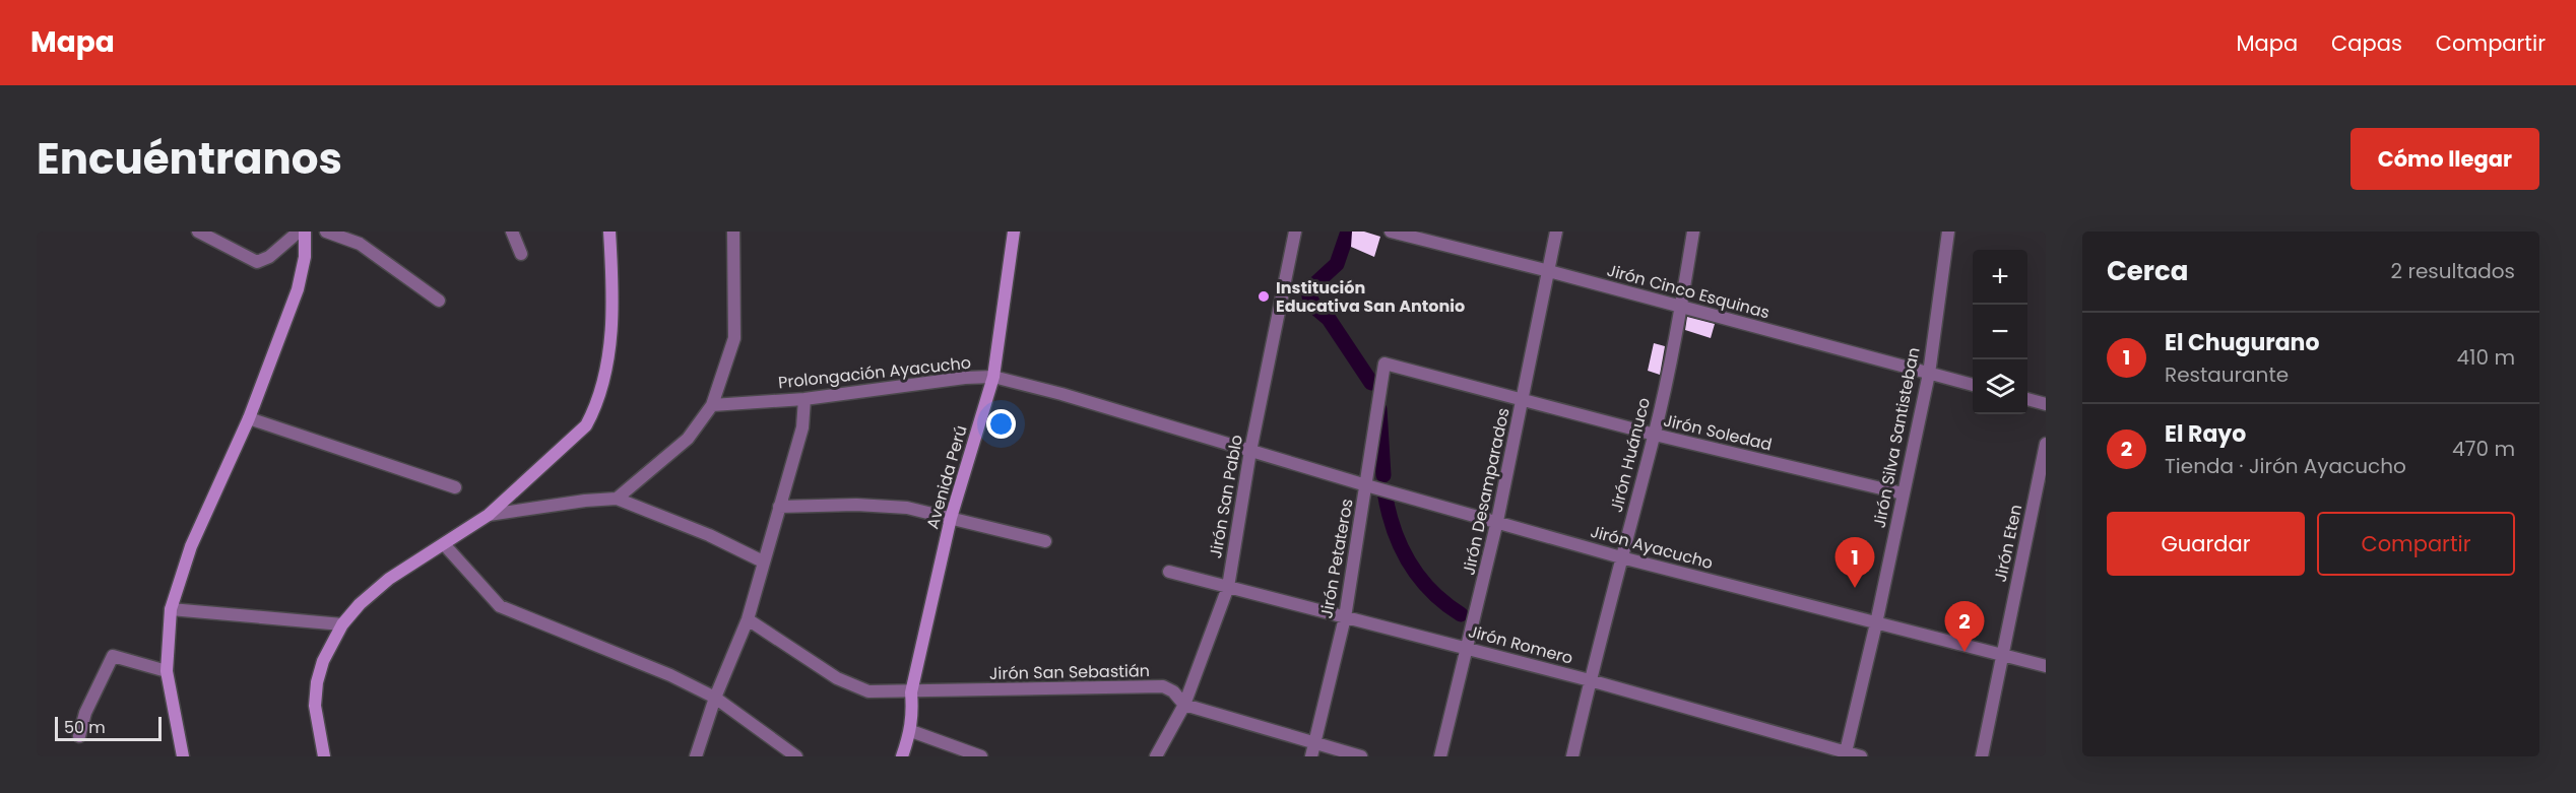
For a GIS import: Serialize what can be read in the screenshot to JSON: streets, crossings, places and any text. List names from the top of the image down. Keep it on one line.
{"streets":{"street":["Jirón Cinco Esquinas","Prolongación Ayacucho","Jirón Soledad","Jirón Silva Santisteban","Jirón Huánuco","Avenida Perú","Jirón Desamparados","Jirón San Pablo","Jirón Eten","Jirón Ayacucho","Jirón Petateros","Jirón Romero","Jirón San Sebastián"]},"crossings":[["Jirón Cinco Esquinas","Jirón Silva Santisteban"],["Jirón Cinco Esquinas","Jirón Huánuco"],["Jirón Cinco Esquinas","Jirón Desamparados"],["Prolongación Ayacucho","Avenida Perú"],["Prolongación Ayacucho","Jirón San Pablo"],["Prolongación Ayacucho","Jirón Ayacucho"],["Jirón Soledad","Jirón Silva Santisteban"],["Jirón Soledad","Jirón Huánuco"],["Jirón Soledad","Jirón Desamparados"],["Jirón Soledad","Jirón Petateros"],["Jirón Silva Santisteban","Jirón Ayacucho"],["Jirón Silva Santisteban","Jirón Romero"],["Jirón Huánuco","Jirón Ayacucho"],["Jirón Huánuco","Jirón Romero"],["Avenida Perú","Jirón San Sebastián"],["Jirón Desamparados","Jirón Ayacucho"],["Jirón Desamparados","Jirón Romero"],["Jirón San Pablo","Jirón Ayacucho"],["Jirón San Pablo","Jirón Romero"],["Jirón San Pablo","Jirón San Sebastián"],["Jirón Eten","Jirón Ayacucho"],["Jirón Ayacucho","Jirón Petateros"],["Jirón Petateros","Jirón Romero"],["Jirón Petateros","Jirón San Sebastián"]],"places":["Institución Educativa San Antonio"],"scale_bar":"50 m","page":{"header":"Mapa","nav":["Mapa","Capas","Compartir"],"title":"Encuéntranos","buttons":["Cómo llegar",["Guardar","Compartir"]],"heading":["Cerca","2 resultados"],"map_buttons":["+","−"],"list":[{"mark":"1","name":"El Chugurano","note":"Restaurante","value":"410 m"},{"mark":"2","name":"El Rayo","note":"Tienda · Jirón Ayacucho","value":"470 m"}],"pins":["1","2"],"scale":"50 m"}}
